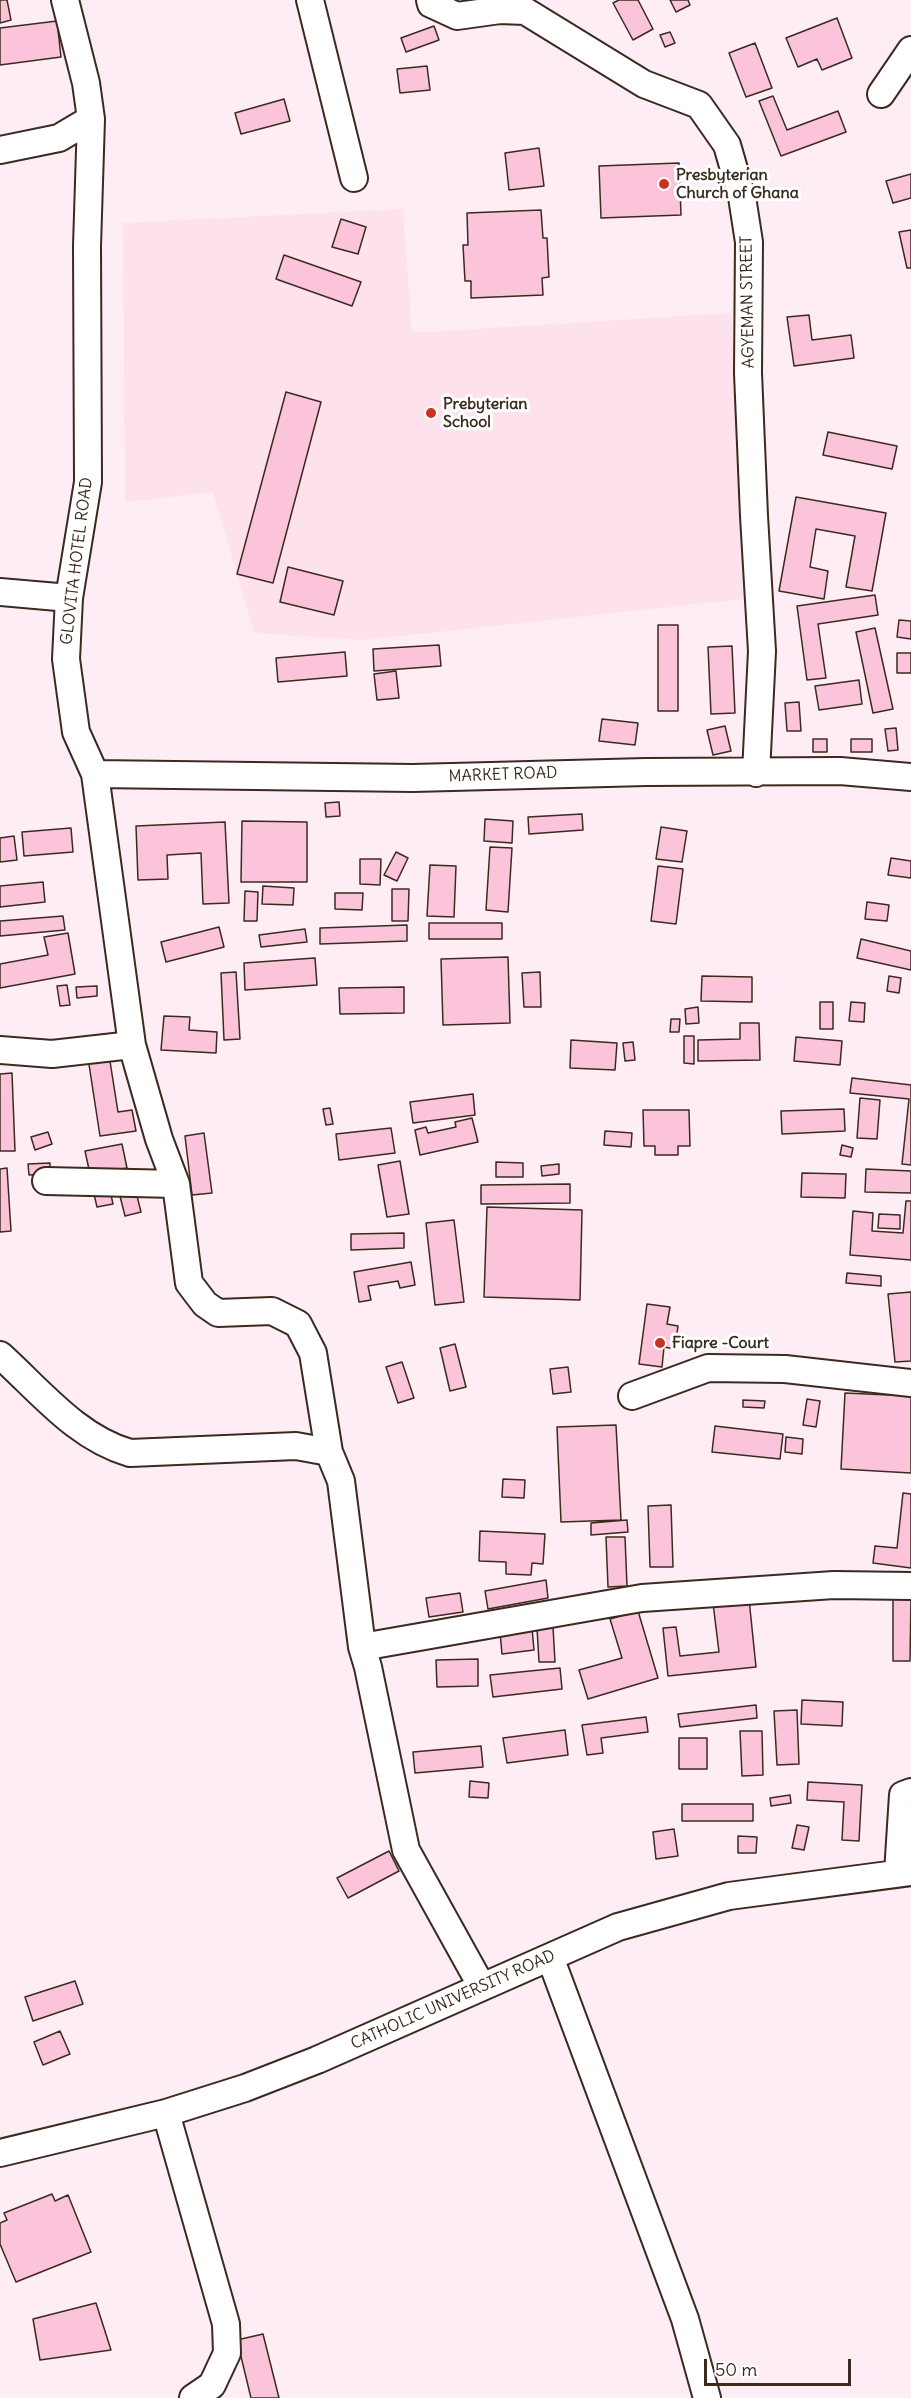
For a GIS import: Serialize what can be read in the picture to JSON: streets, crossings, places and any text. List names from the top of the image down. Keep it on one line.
{"streets":{"street":["AGYEMAN STREET","GLOVITA HOTEL ROAD","MARKET ROAD","CATHOLIC UNIVERSITY ROAD"]},"crossings":[["AGYEMAN STREET","MARKET ROAD"],["GLOVITA HOTEL ROAD","MARKET ROAD"],["GLOVITA HOTEL ROAD","CATHOLIC UNIVERSITY ROAD"]],"places":["Presbyterian Church of Ghana","Prebyterian School","Fiapre -Court"],"scale_bar":"50 m"}
